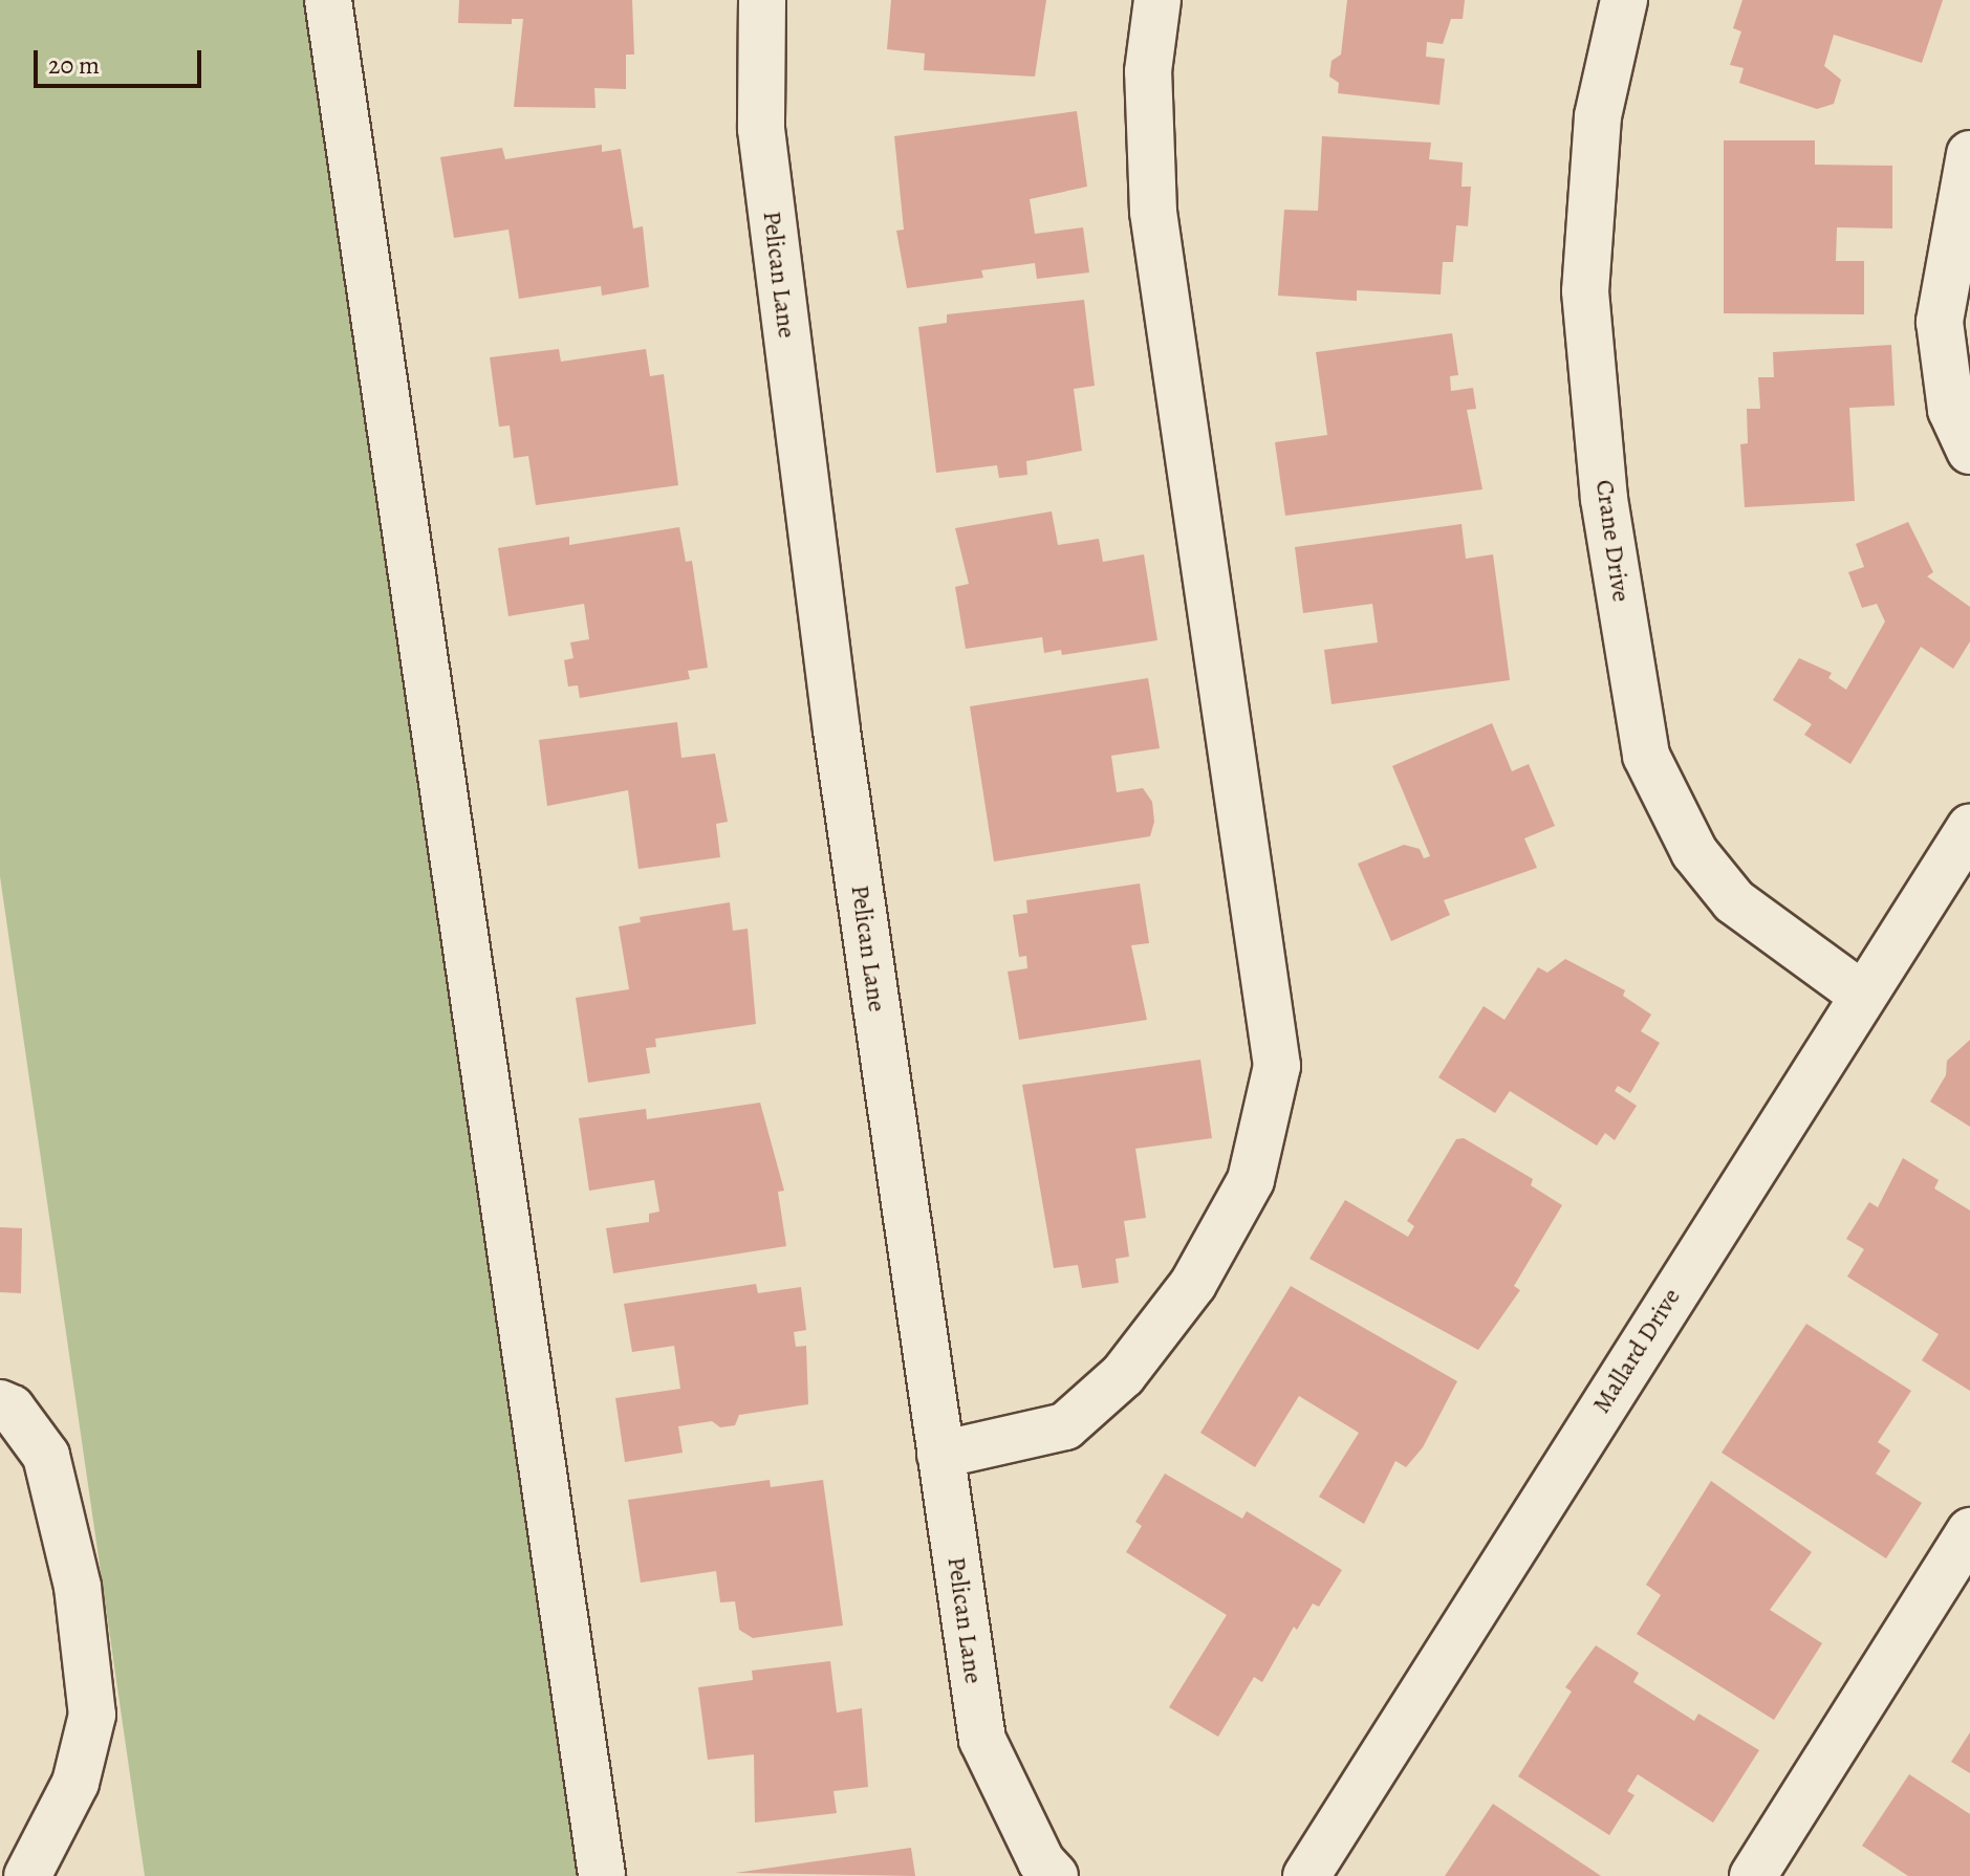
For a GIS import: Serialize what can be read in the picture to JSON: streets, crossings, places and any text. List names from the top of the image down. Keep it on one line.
{"streets":{"street":["Pelican Lane","Crane Drive","Mallard Drive"]},"crossings":[["Crane Drive","Mallard Drive"]],"scale_bar":"20 m"}
